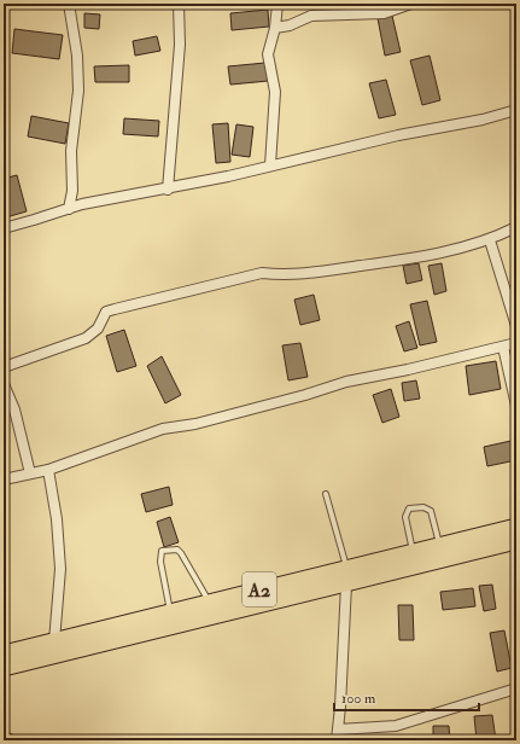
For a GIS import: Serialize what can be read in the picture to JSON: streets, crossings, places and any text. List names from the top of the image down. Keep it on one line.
{"streets":{"highway":["A2"]},"scale_bar":"100 m"}
